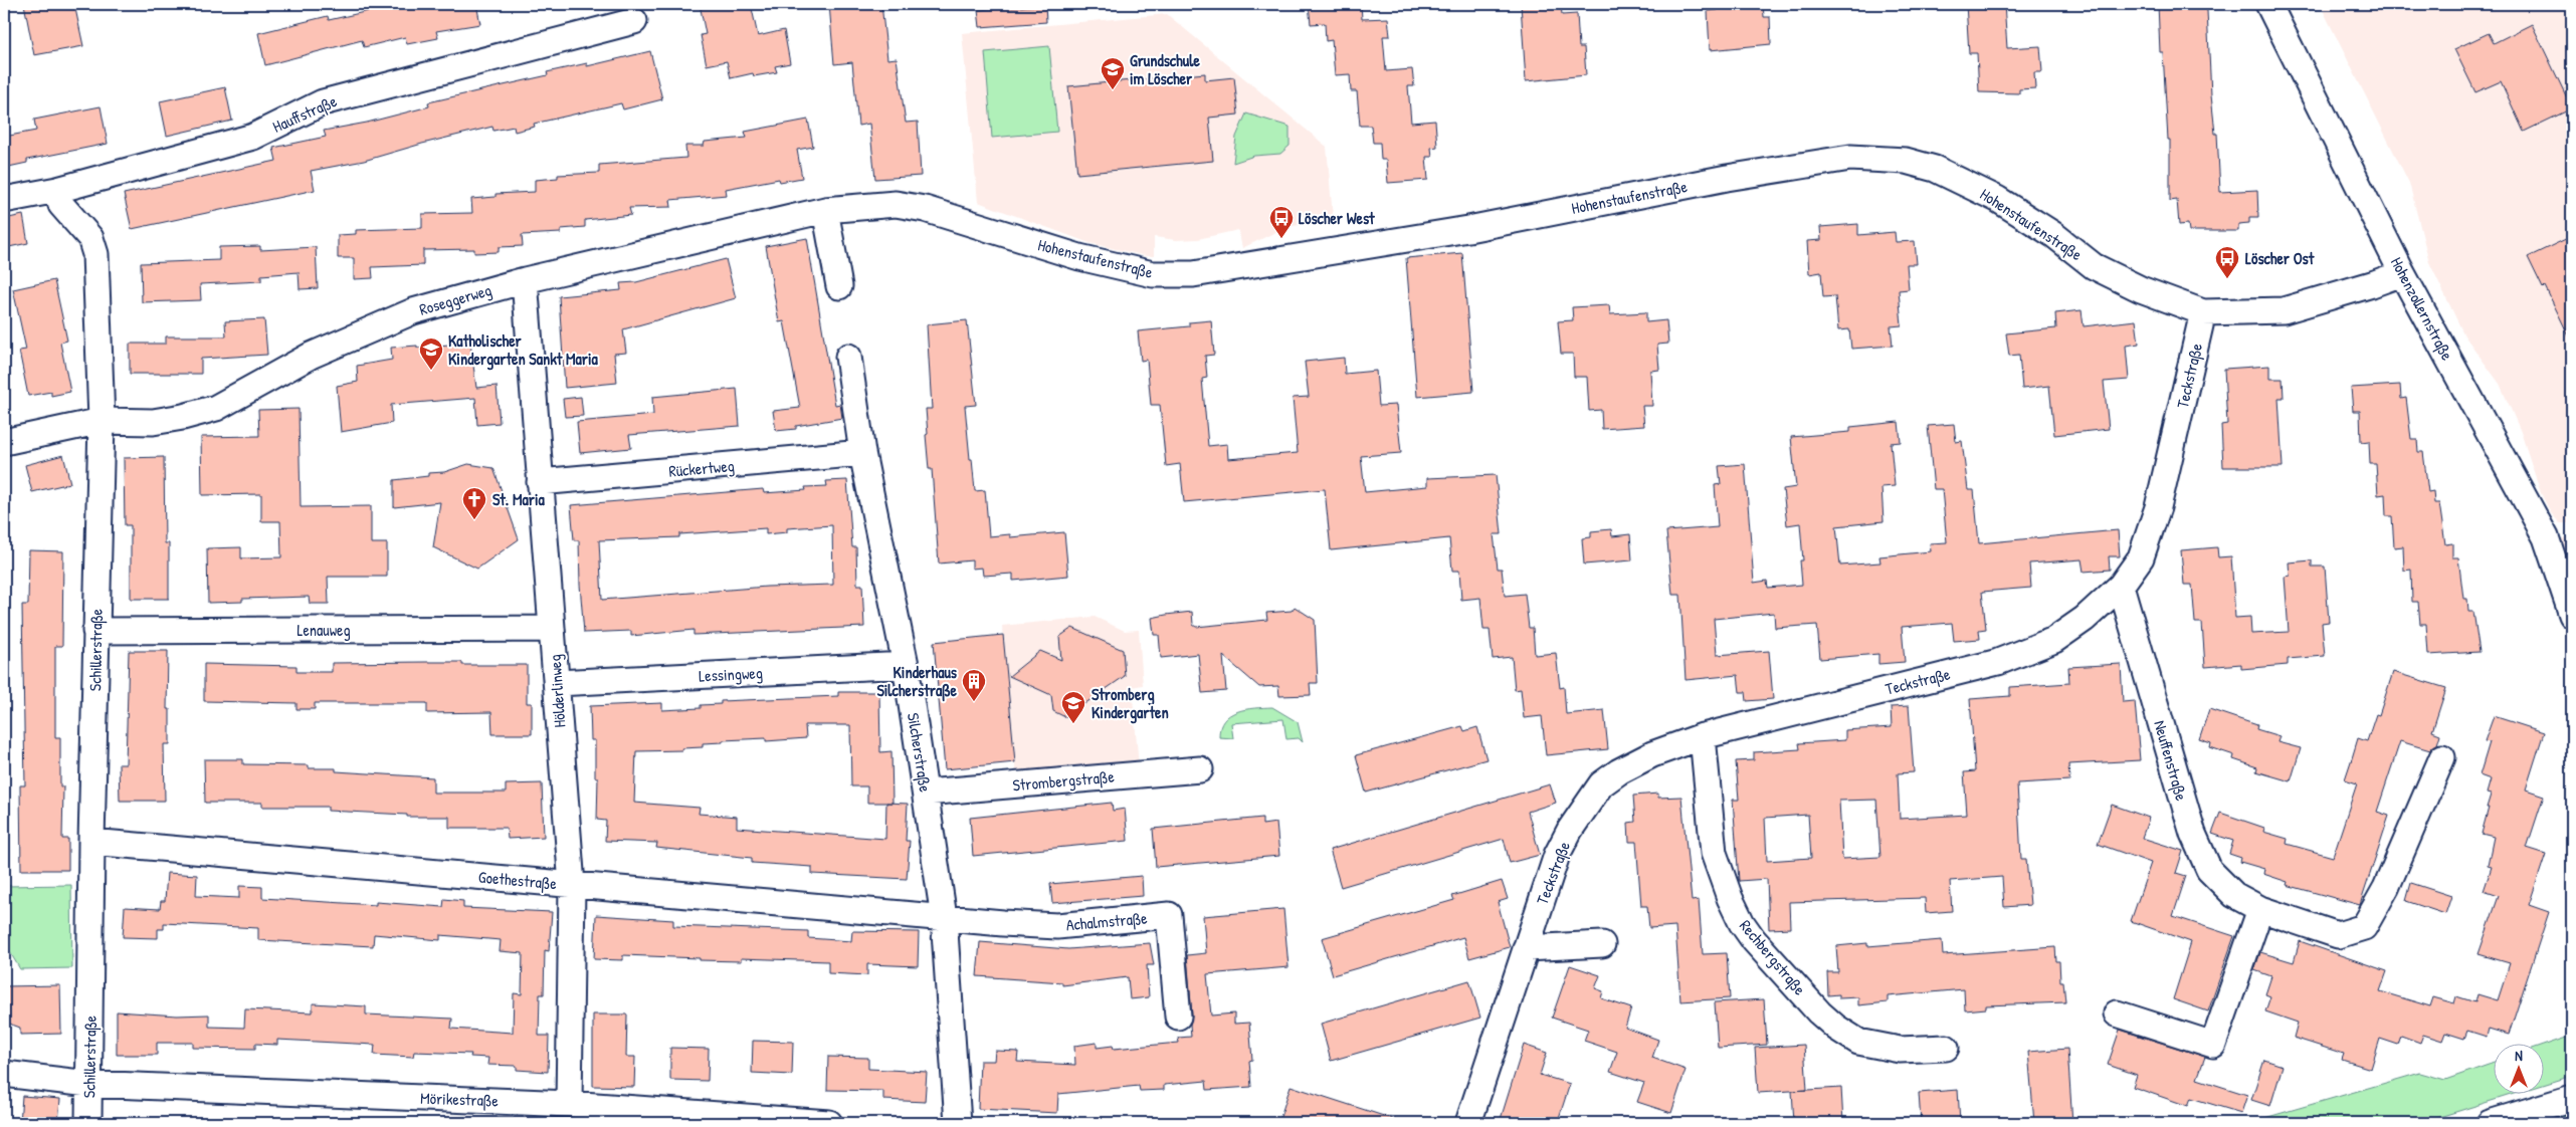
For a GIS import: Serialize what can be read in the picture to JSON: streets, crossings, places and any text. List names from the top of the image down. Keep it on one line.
{"streets":{"street":["Hauffstraße","Hohenstaufenstraße","Roseggerweg","Hohenzollernstraße","Teckstraße","Rückertweg","Lenauweg","Schillerstraße","Lessingweg","Hölderlinweg","Silcherstraße","Neuffenstraße","Strombergstraße","Goethestraße","Achalmstraße","Rechbergstraße","Mörikestraße"]},"crossings":[["Hauffstraße","Schillerstraße"],["Hohenstaufenstraße","Roseggerweg"],["Hohenstaufenstraße","Hohenzollernstraße"],["Hohenstaufenstraße","Teckstraße"],["Roseggerweg","Schillerstraße"],["Roseggerweg","Hölderlinweg"],["Teckstraße","Neuffenstraße"],["Teckstraße","Rechbergstraße"],["Rückertweg","Hölderlinweg"],["Rückertweg","Silcherstraße"],["Lenauweg","Schillerstraße"],["Lenauweg","Hölderlinweg"],["Schillerstraße","Goethestraße"],["Schillerstraße","Mörikestraße"],["Lessingweg","Hölderlinweg"],["Lessingweg","Silcherstraße"],["Hölderlinweg","Goethestraße"],["Hölderlinweg","Mörikestraße"],["Silcherstraße","Strombergstraße"],["Silcherstraße","Goethestraße"],["Silcherstraße","Achalmstraße"],["Goethestraße","Achalmstraße"]],"places":{"school or university":["Grundschule im Löscher","Katholischer Kindergarten Sankt Maria","Stromberg Kindergarten"],"bus stop":["Löscher West","Löscher Ost"],"church":["St. Maria"],"building":["Kinderhaus Silcherstraße"]},"north":"top"}
